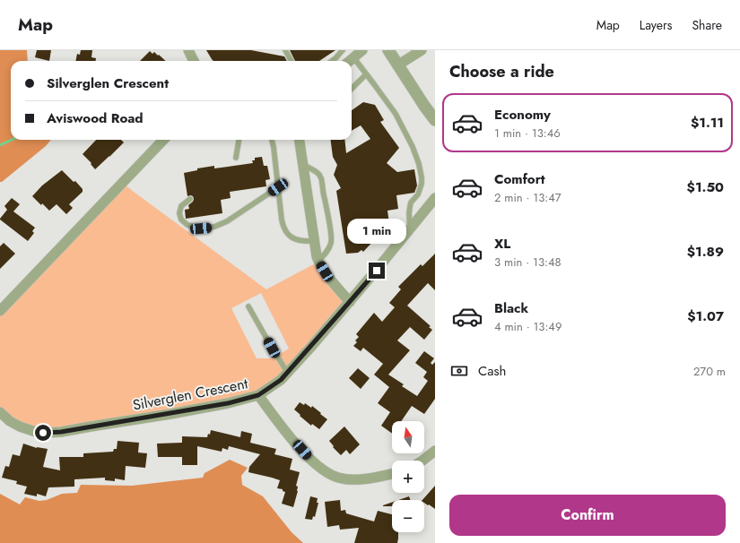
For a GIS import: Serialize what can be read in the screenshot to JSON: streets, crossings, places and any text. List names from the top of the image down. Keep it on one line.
{"streets":{"street":["Silverglen Crescent"]},"north":"top","page":{"header":"Map","nav":["Map","Layers","Share"],"heading":"Choose a ride","banner":["Silverglen Crescent","Aviswood Road"],"list":[{"name":"Economy","note":"1 min · 13:46","value":"$1.11"},{"name":"Comfort","note":"2 min · 13:47","value":"$1.50"},{"name":"XL","note":"3 min · 13:48","value":"$1.89"},{"name":"Black","note":"4 min · 13:49","value":"$1.07"}],"bubble":"1 min","pay":["Cash","270 m"],"map_buttons":["+","−"],"buttons":"Confirm"}}
